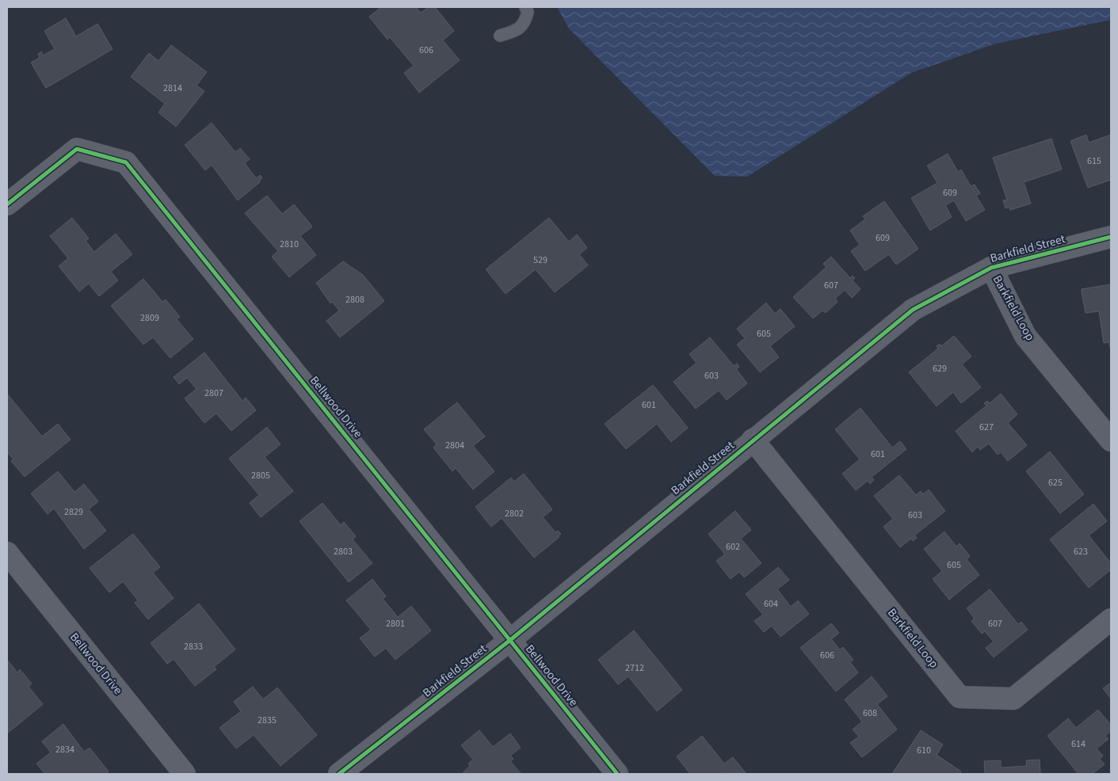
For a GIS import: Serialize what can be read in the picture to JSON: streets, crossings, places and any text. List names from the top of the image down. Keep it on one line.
{"streets":{"street":["Barkfield Street","Barkfield Loop","Bellwood Drive"]},"crossings":[["Barkfield Street","Barkfield Loop"],["Barkfield Street","Bellwood Drive"]],"house_numbers":["606","2814","615","609","609","2810","529","607","2808","2809","605","629","603","2807","601","627","2804","601","2805","625","2829","2802","603","602","2803","623","605","604","2801","607","2833","606","2712","608","2835","614","2834","610"]}
